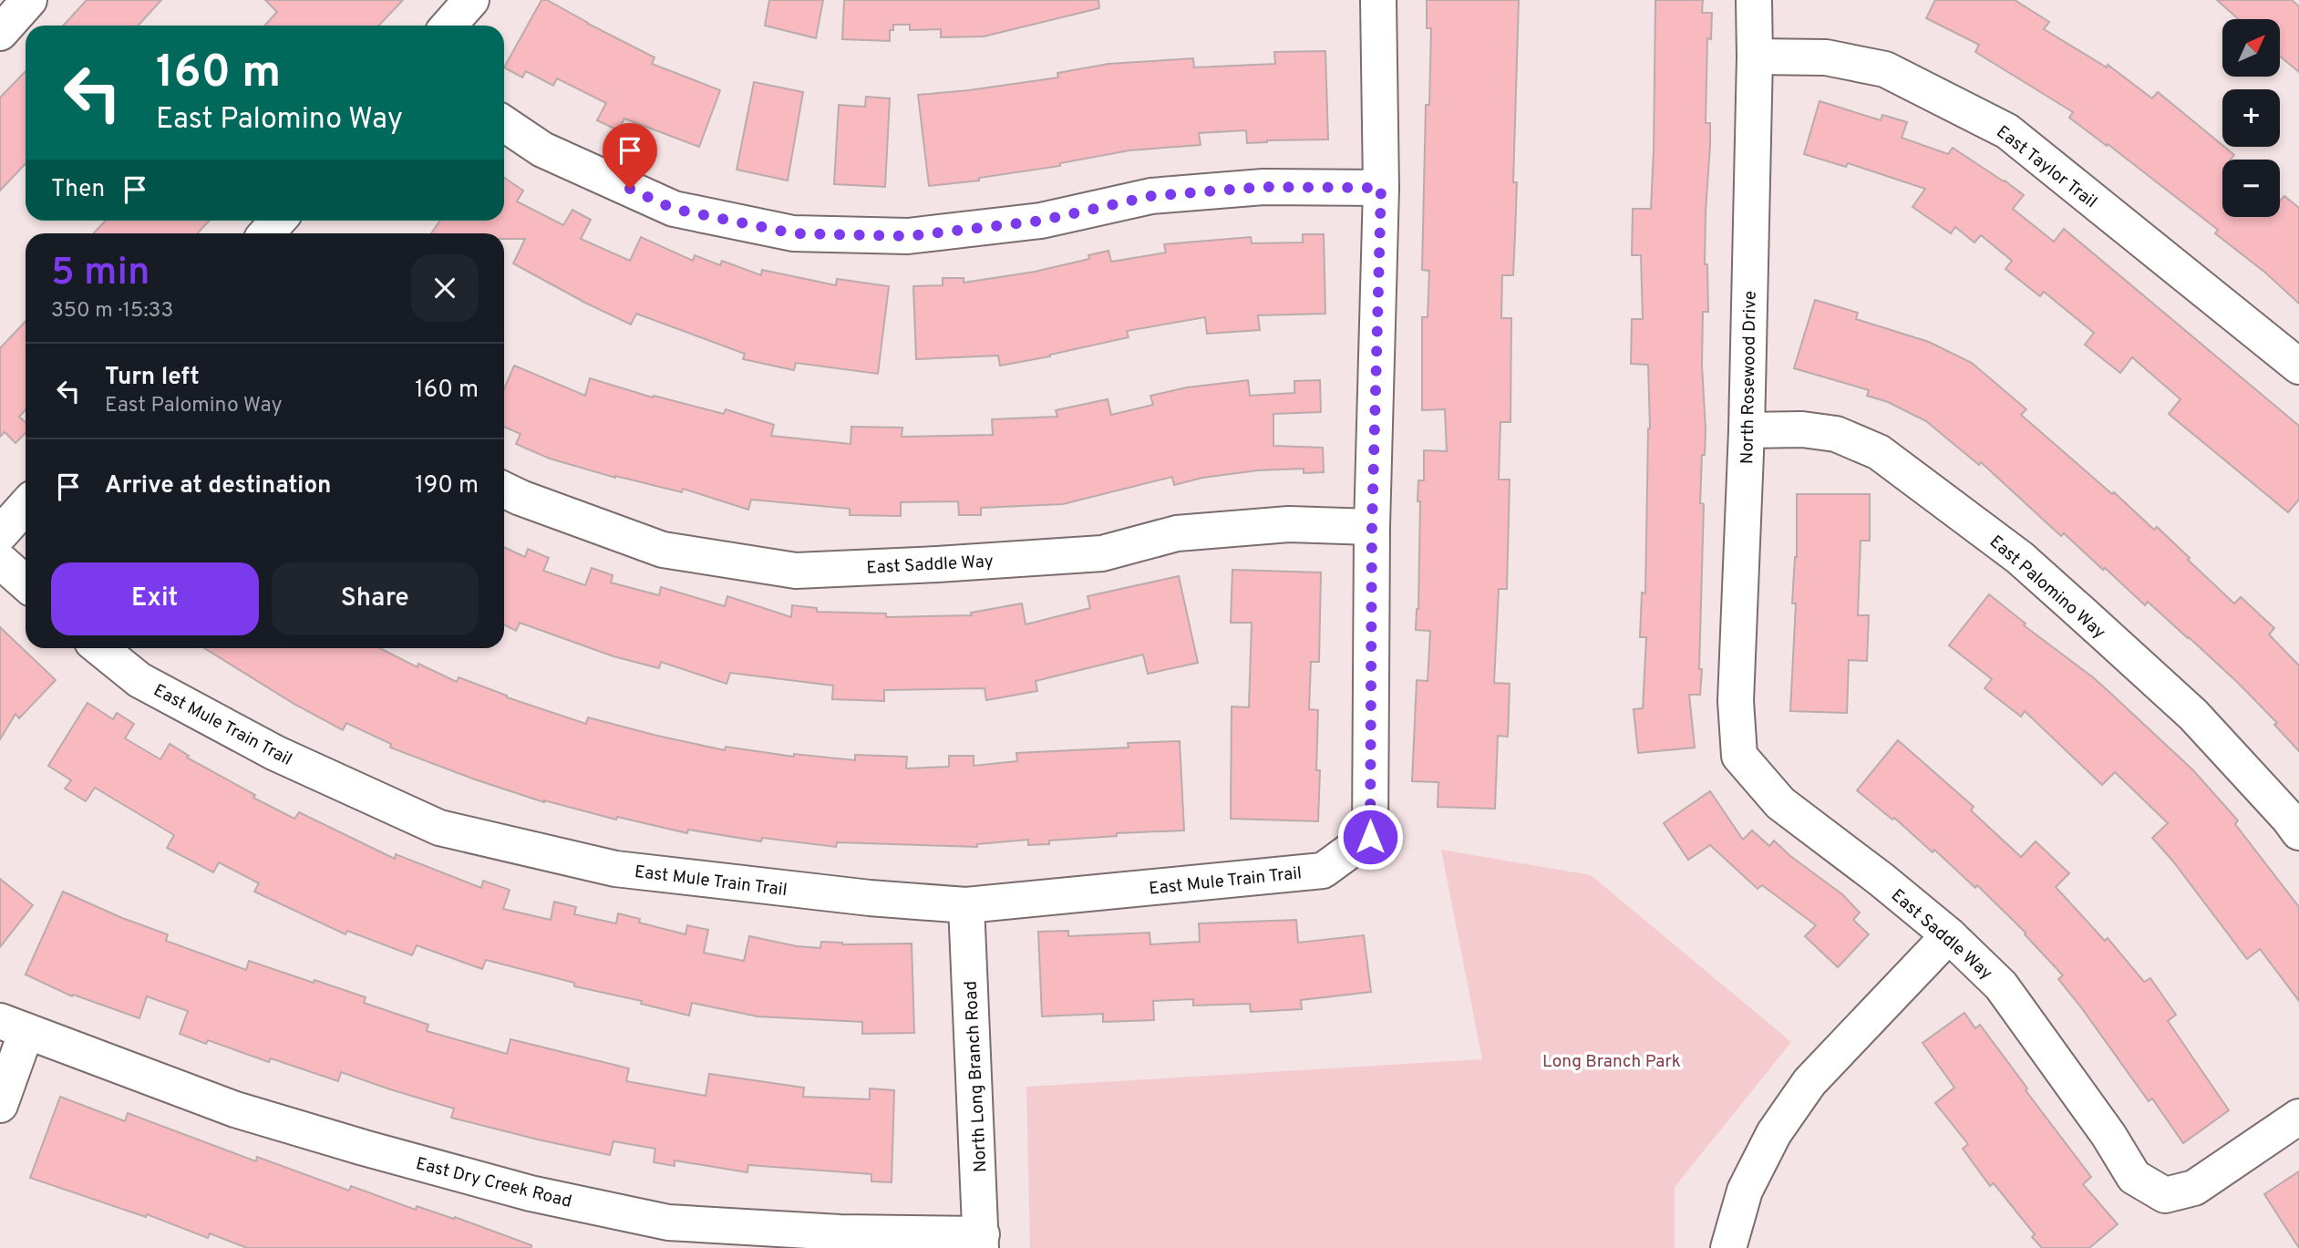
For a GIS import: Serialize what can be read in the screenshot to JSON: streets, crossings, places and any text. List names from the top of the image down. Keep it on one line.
{"streets":{"street":["East Taylor Trail","North Rosewood Drive","East Saddle Way","East Palomino Way","East Mule Train Trail","North Long Branch Road","East Dry Creek Road"]},"crossings":[["East Taylor Trail","North Rosewood Drive"],["North Rosewood Drive","East Saddle Way"],["North Rosewood Drive","East Palomino Way"],["East Saddle Way","East Mule Train Trail"],["East Mule Train Trail","North Long Branch Road"],["North Long Branch Road","East Dry Creek Road"]],"parks":["Long Branch Park"],"north":"top right","page":{"map_buttons":["+","−"],"turn":["160 m","East Palomino Way"],"then":"Then","heading":["5 min","350 m · 15:33"],"list":[{"name":"Turn left","note":"East Palomino Way","value":"160 m"},{"name":"Arrive at destination","value":"190 m"}],"buttons":["Exit","Share"]}}
